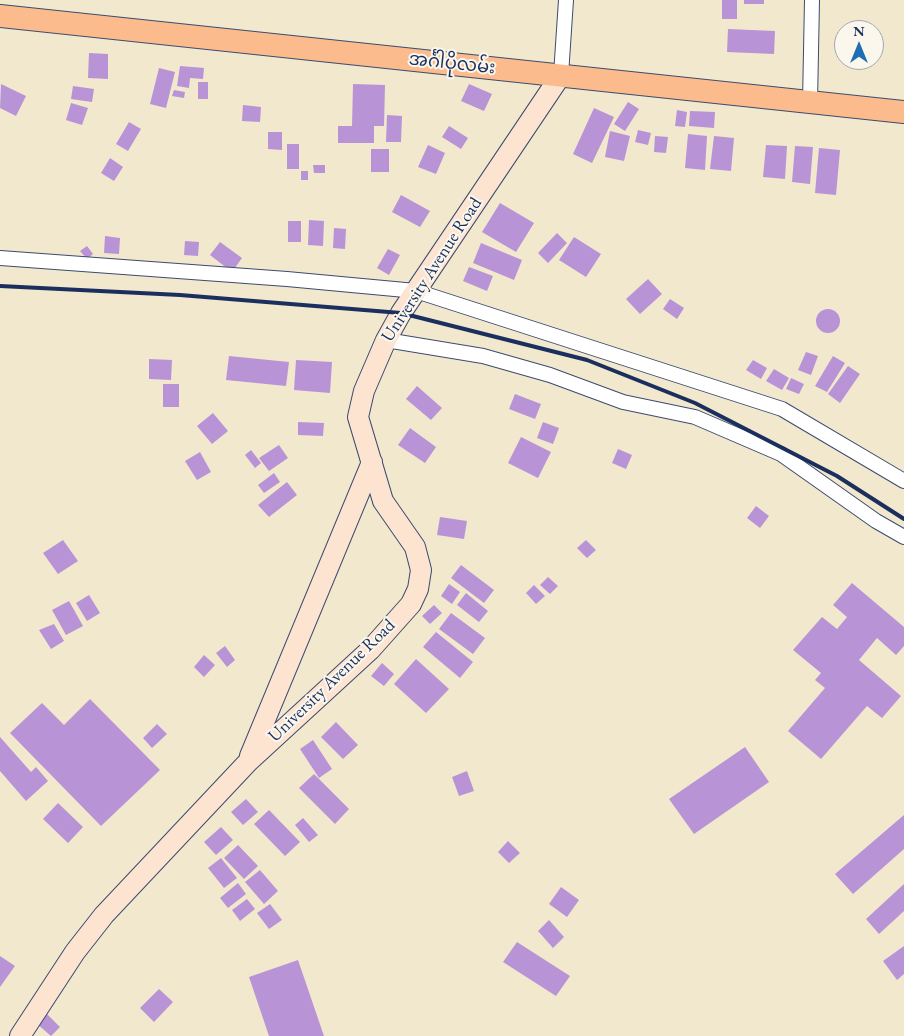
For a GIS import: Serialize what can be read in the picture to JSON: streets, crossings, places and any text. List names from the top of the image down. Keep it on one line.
{"streets":{"main road":["အင်္ဂါပိုလမ်း","University Avenue Road"]},"crossings":[["အင်္ဂါပိုလမ်း","University Avenue Road"]],"north":"top"}
